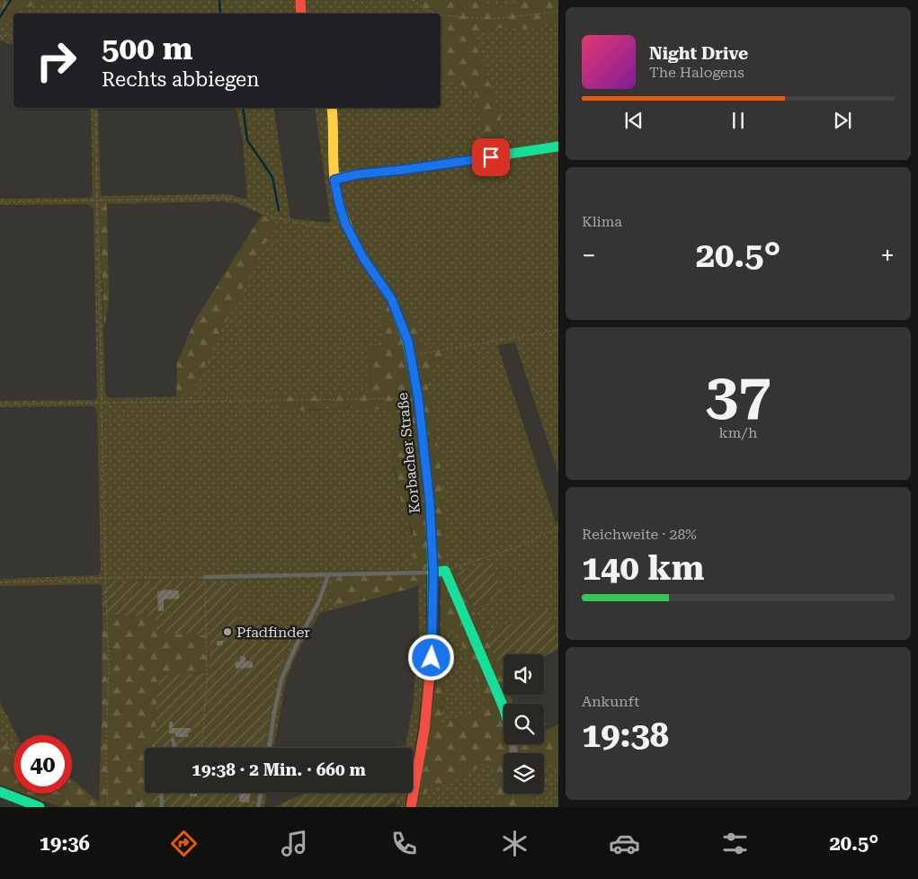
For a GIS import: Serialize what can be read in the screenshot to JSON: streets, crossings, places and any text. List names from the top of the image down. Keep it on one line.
{"streets":{"street":["Korbacher Straße"]},"places":["Pfadfinder"],"page":{"turn":["500 m","Rechts abbiegen"],"song":["Night Drive","The Halogens"],"tile":["Klima",["37","km/h"],["Reichweite · 28%","140 km"],["Ankunft","19:38"]],"heat":["−","20.5°","+"],"limit":"40","trip":"19:38 · 2 Min. · 660 m","tabs":["19:36","20.5°"]}}
